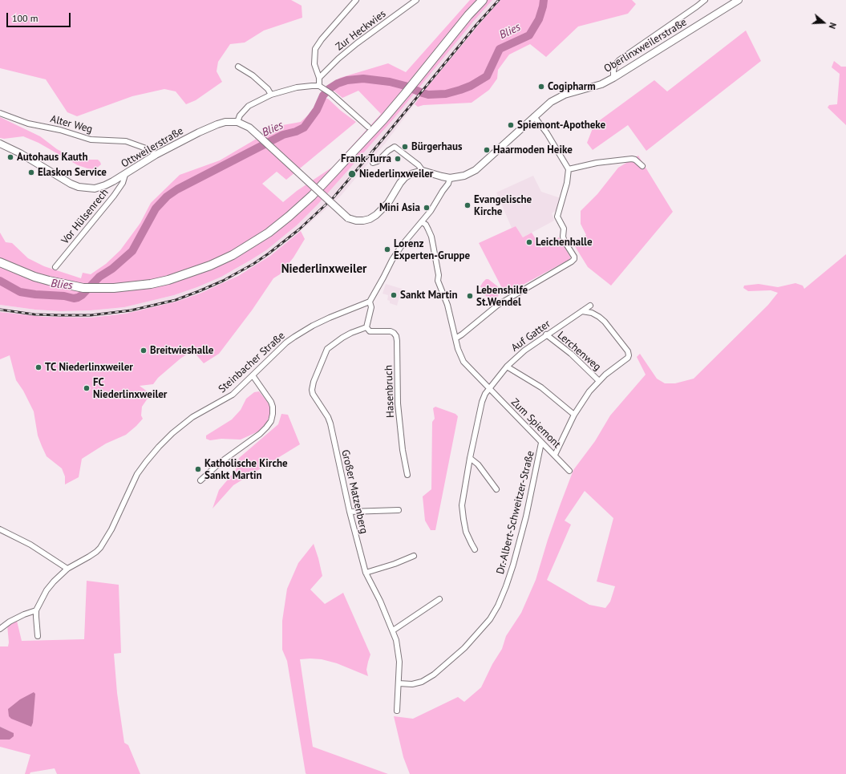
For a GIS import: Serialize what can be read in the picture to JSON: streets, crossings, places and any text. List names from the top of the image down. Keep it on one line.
{"streets":{"main road":["Oberlinxweilerstraße","Ottweilerstraße"],"street":["Zur Heckwies","Alter Weg","Vor Hülsenrech","Auf Gatter","Lerchenweg","Steinbacher Straße","Hasenbruch","Zum Spiemont","Großer Matzenberg","Dr.-Albert-Schweitzer-Straße"]},"crossings":[["Alter Weg","Ottweilerstraße"],["Ottweilerstraße","Vor Hülsenrech"],["Auf Gatter","Lerchenweg"],["Auf Gatter","Zum Spiemont"],["Hasenbruch","Großer Matzenberg"],["Zum Spiemont","Dr.-Albert-Schweitzer-Straße"],["Großer Matzenberg","Dr.-Albert-Schweitzer-Straße"]],"districts":["Niederlinxweiler"],"water":["Blies"],"places":["Cogipharm","Spiemont-Apotheke","Bürgerhaus","Haarmoden Heike","Autohaus Kauth","Frank Turra","Elaskon Service","Niederlinxweiler","Evangelische Kirche","Mini Asia","Leichenhalle","Lorenz Experten-Gruppe","Sankt Martin","Lebenshilfe St.Wendel","Breitwieshalle","TC Niederlinxweiler","FC Niederlinxweiler","Katholische Kirche Sankt Martin"],"scale_bar":"100 m","north":"right"}
